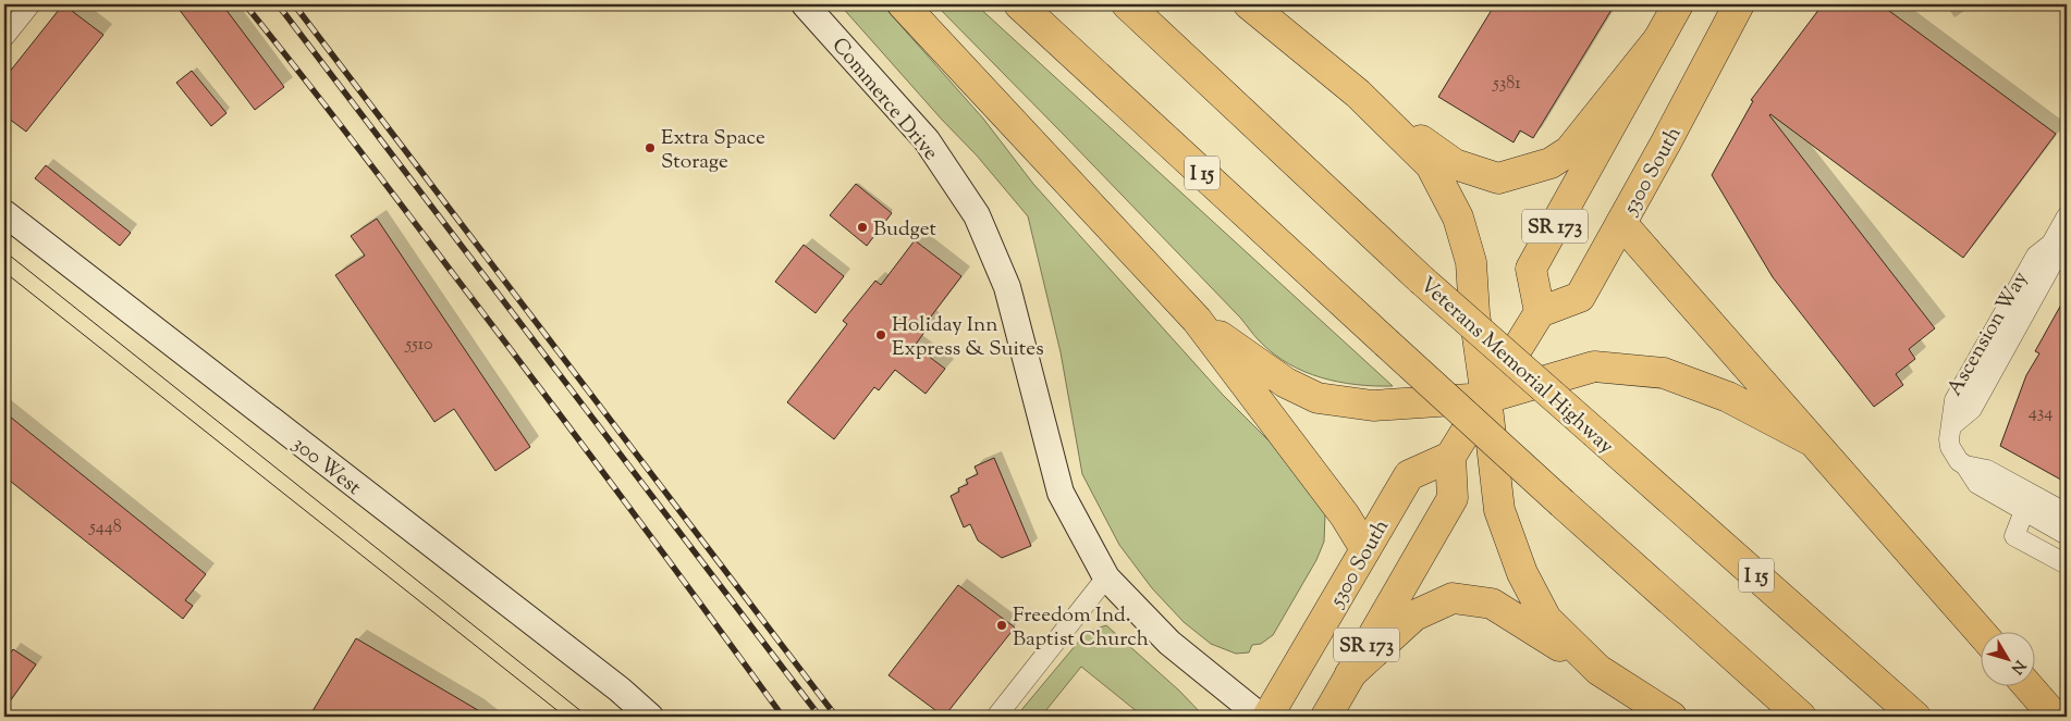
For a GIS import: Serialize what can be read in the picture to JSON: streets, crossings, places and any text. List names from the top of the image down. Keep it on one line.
{"streets":{"main road":["5300 South","I 15","SR 173","Veterans Memorial Highway"],"street":["Commerce Drive","Ascension Way","300 West"]},"crossings":[["5300 South","SR 173"]],"places":["Extra Space Storage","Budget","Holiday Inn Express & Suites","Freedom Ind. Baptist Church"],"house_numbers":["5381","5510","434","5448"],"north":"bottom right"}
